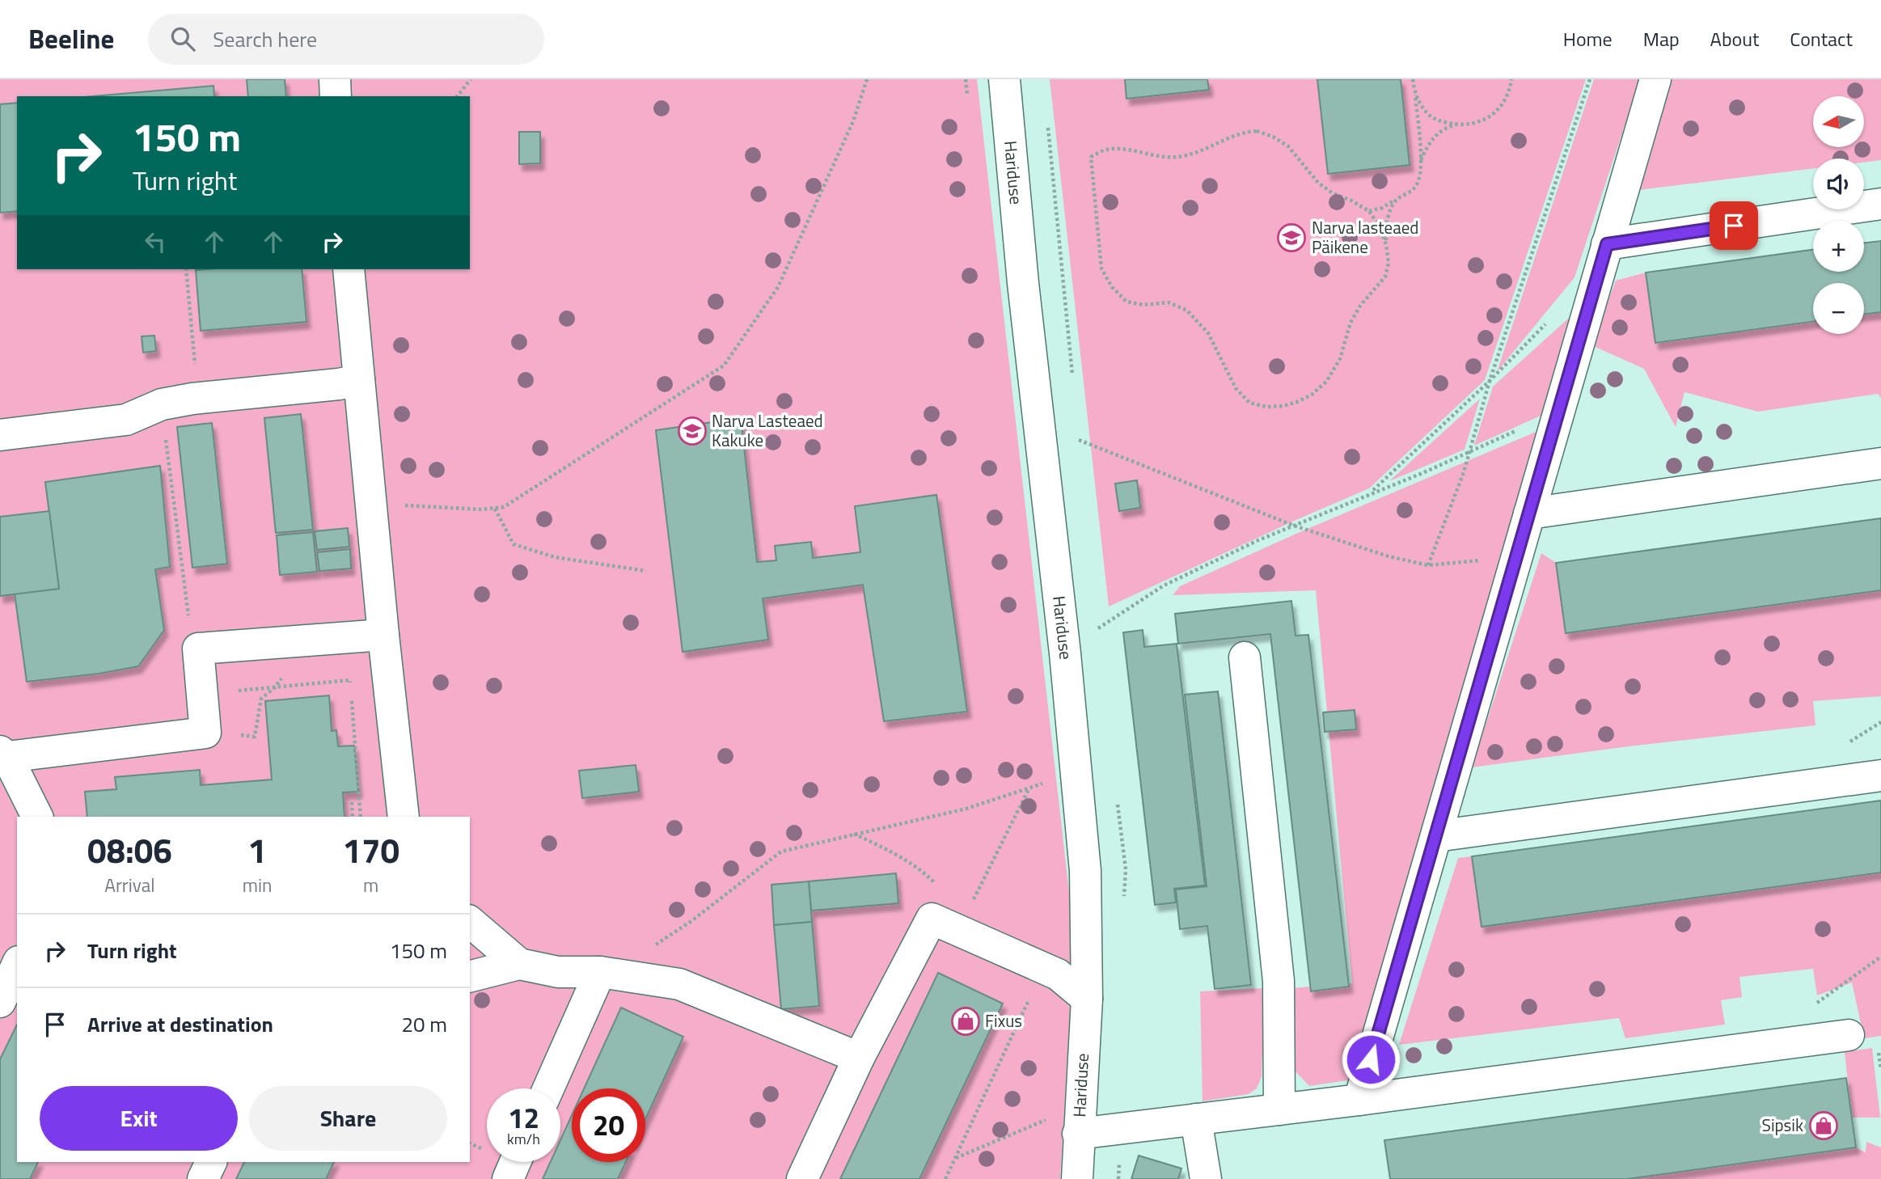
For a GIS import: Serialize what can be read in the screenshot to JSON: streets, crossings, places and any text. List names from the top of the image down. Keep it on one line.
{"streets":{"street":["Hariduse"]},"places":{"school or university":["Narva lasteaed Päikene","Narva Lasteaed Kakuke"],"shop":["Fixus","Sipsik"]},"north":"left","page":{"header":"Beeline","search":"Search here","nav":["Home","Map","About","Contact"],"map_buttons":["+","−"],"turn":["150 m","Turn right"],"eta":["08:06","Arrival","1","min","170","m"],"list":[{"name":"Turn right","value":"150 m"},{"name":"Arrive at destination","value":"20 m"}],"buttons":["Exit","Share"],"speed":"12 km/h","limit":"20"}}
